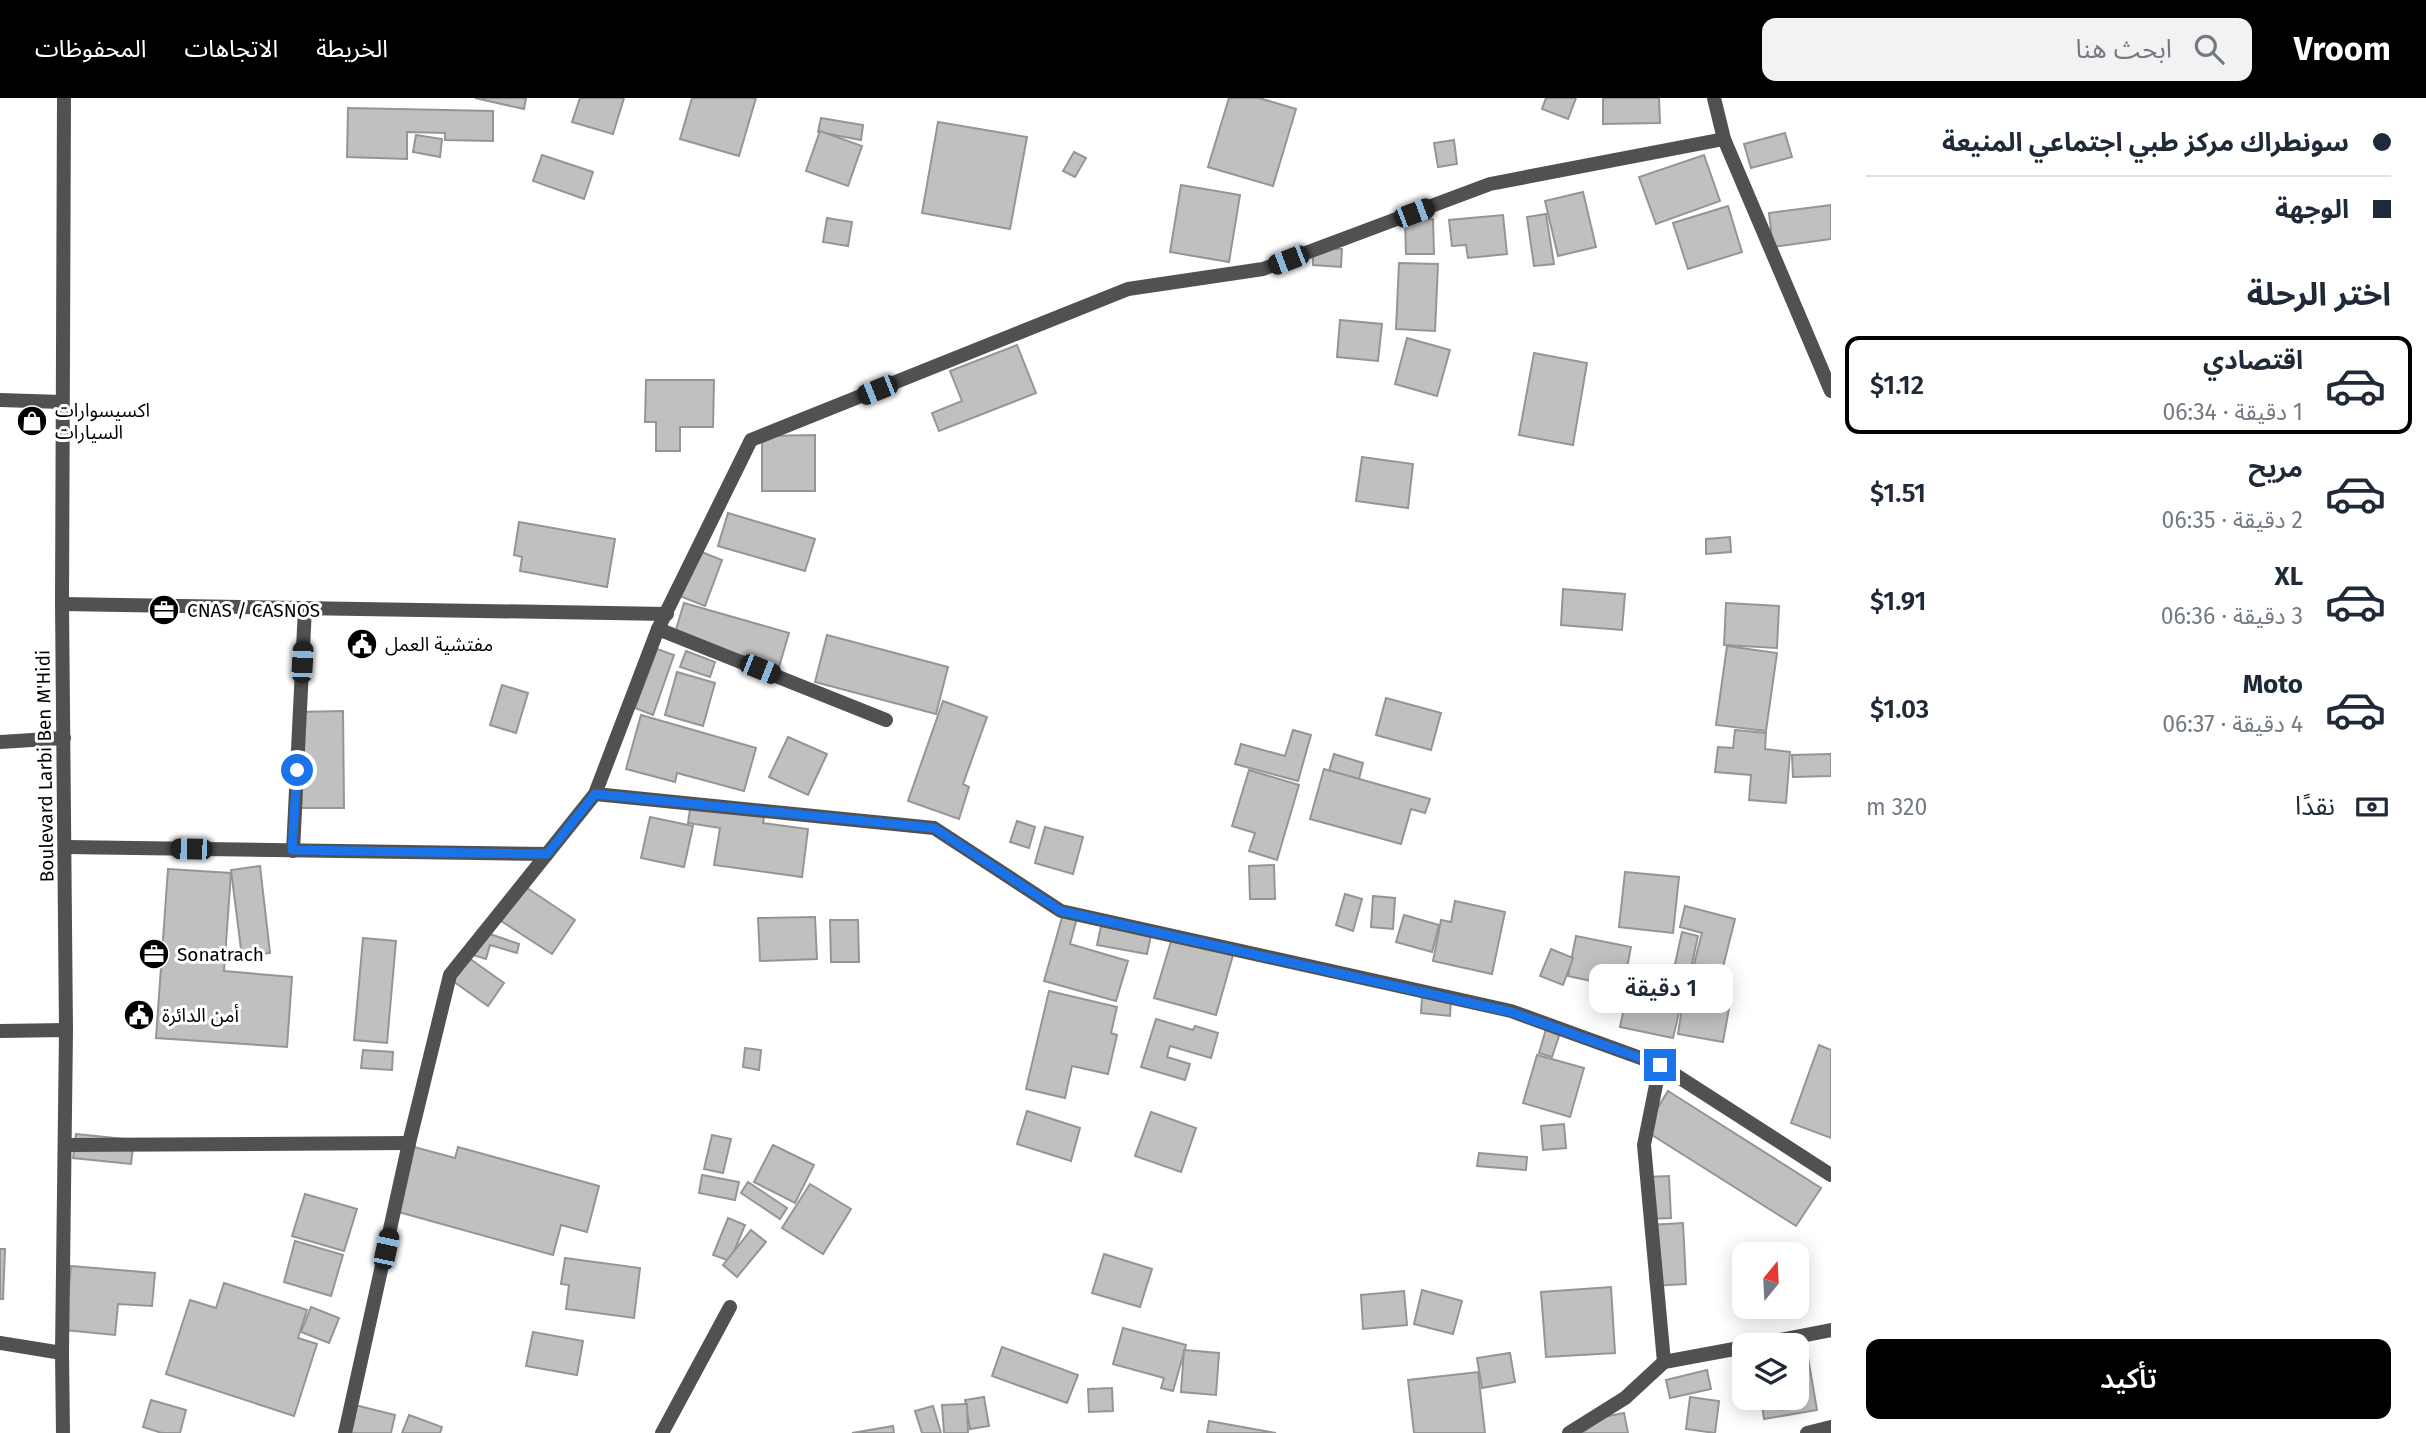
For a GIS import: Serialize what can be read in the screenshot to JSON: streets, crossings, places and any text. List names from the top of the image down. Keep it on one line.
{"streets":{"street":["Boulevard Larbi Ben M'Hidi"]},"places":{"shop":["اكسيسوارات السيارات"],"office":["CNAS / CASNOS","Sonatrach"],"public building":["مفتشية العمل","أمن الدائرة"]},"north":"top","page":{"header":"Vroom","search":"ابحث هنا","nav":["الخريطة","الاتجاهات","المحفوظات"],"banner":["سونطراك مركز طبي اجتماعي المنيعة","الوجهة"],"heading":"اختر الرحلة","list":[{"name":"اقتصادي","note":"1 دقيقة · 06:34","value":"$1.12"},{"name":"مريح","note":"2 دقيقة · 06:35","value":"$1.51"},{"name":"XL","note":"3 دقيقة · 06:36","value":"$1.91"},{"name":"Moto","note":"4 دقيقة · 06:37","value":"$1.03"}],"pay":["نقدًا","320 m"],"bubble":"1 دقيقة","buttons":"تأكيد"}}
